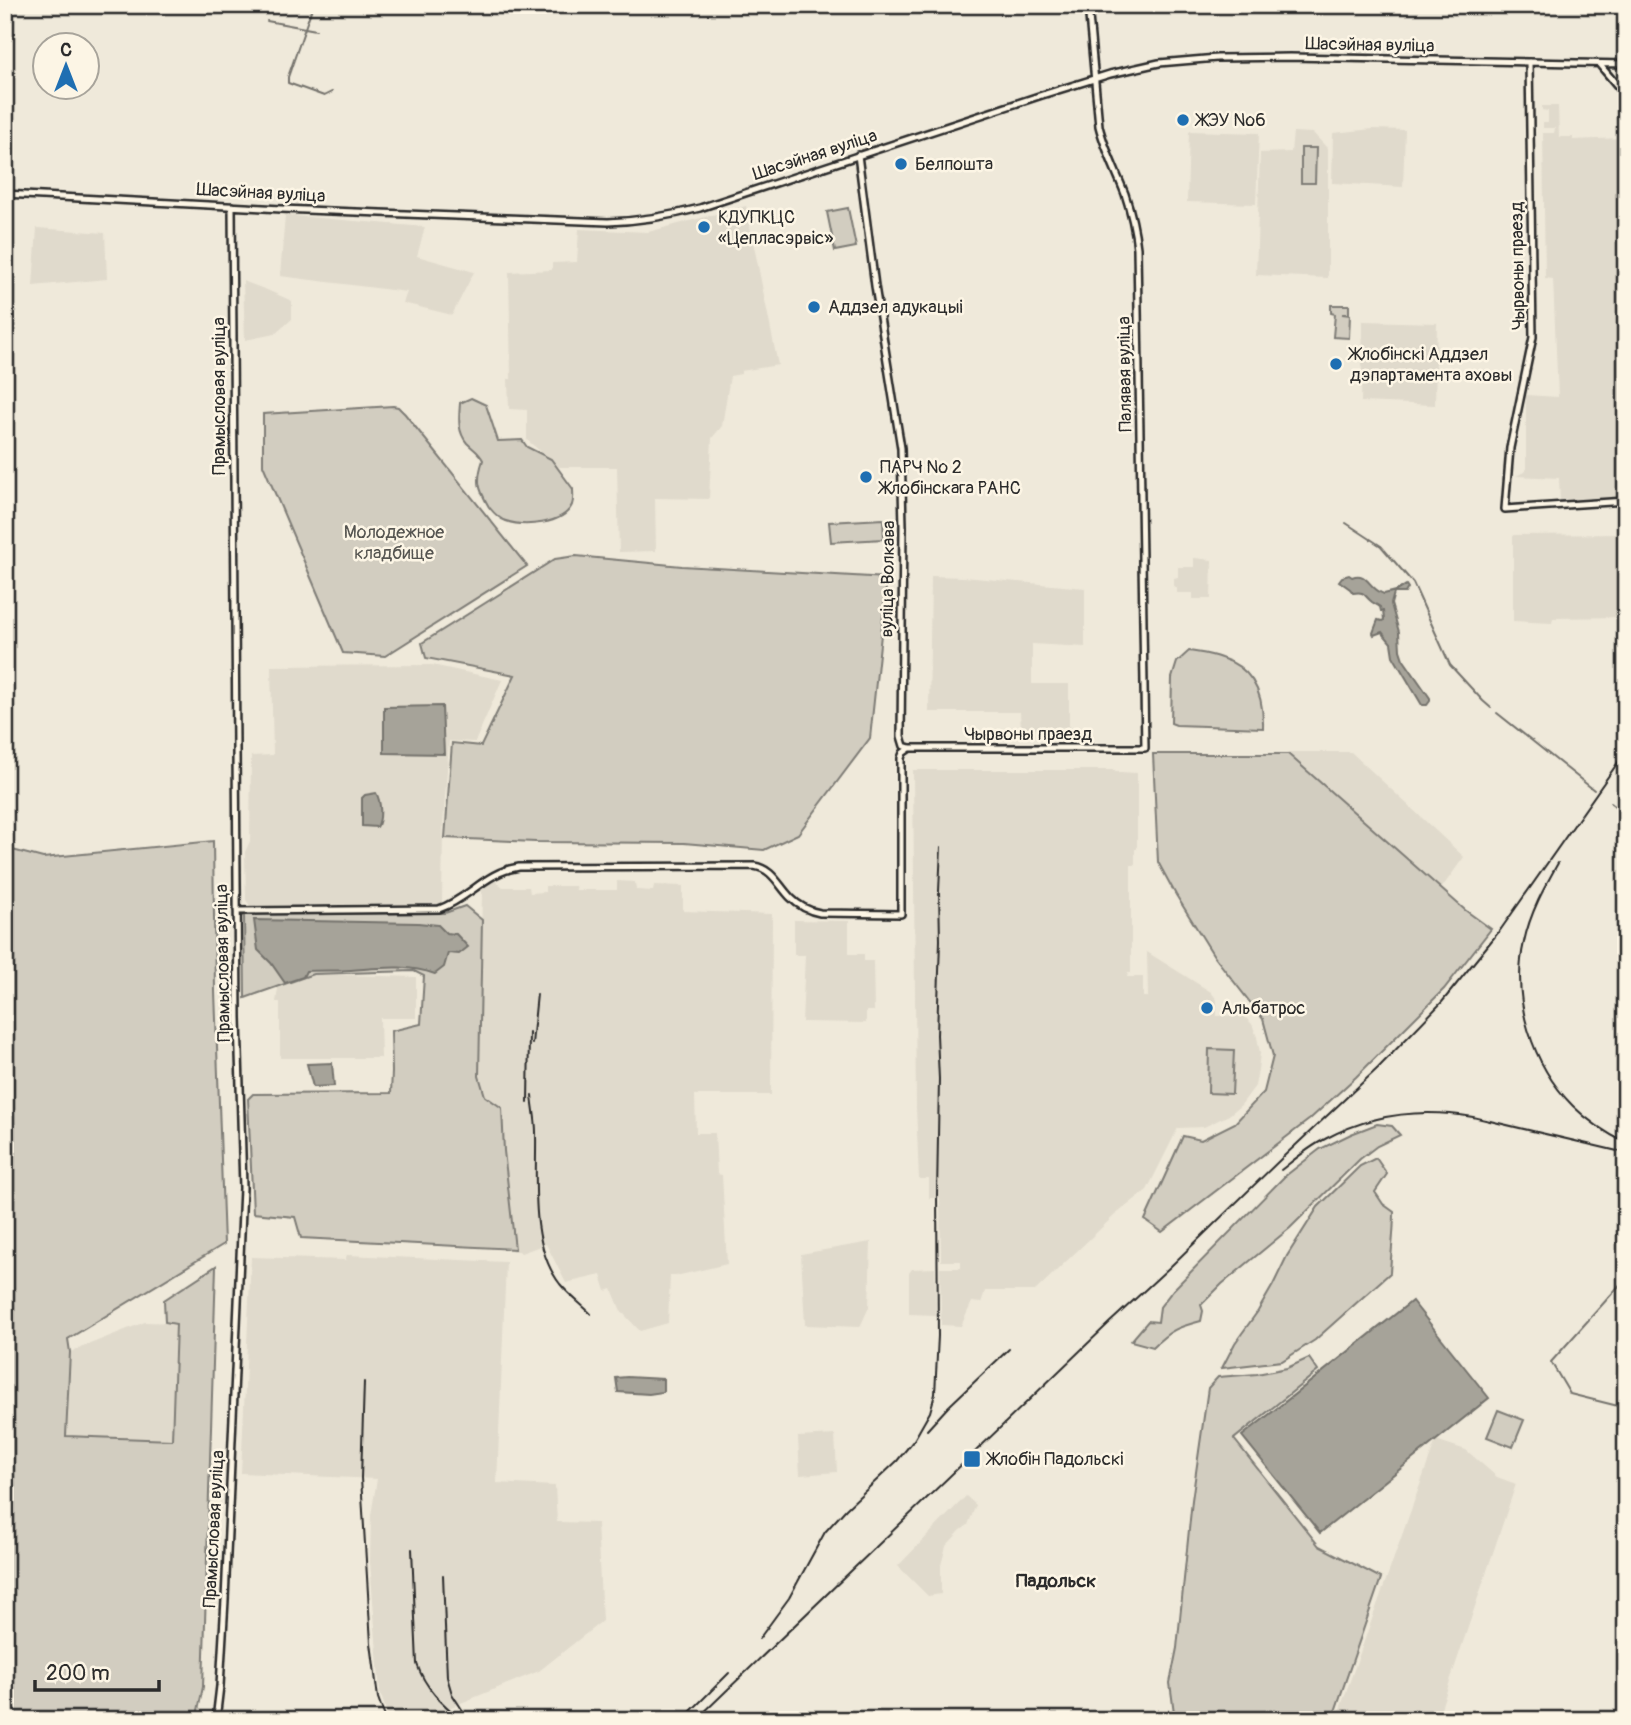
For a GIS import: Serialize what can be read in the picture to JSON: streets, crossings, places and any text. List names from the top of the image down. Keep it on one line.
{"streets":{"street":["Шасэйная вуліца","Чырвоны праезд","Палявая вуліца","Прамысловая вуліца","вуліца Волкава"]},"crossings":[["Шасэйная вуліца","Чырвоны праезд"],["Шасэйная вуліца","Палявая вуліца"],["Шасэйная вуліца","Прамысловая вуліца"],["Шасэйная вуліца","вуліца Волкава"],["Чырвоны праезд","Палявая вуліца"],["Чырвоны праезд","вуліца Волкава"]],"districts":["Падольск"],"parks":["Молодежное кладбище"],"places":{"other":["ЖЭУ №6","Белпошта","КДУПКЦС «Цепласэрвіс»","Аддзел адукацыі","Жлобінскі Аддзел дэпартамента аховы","ПАРЧ № 2 Жлобінскага РАНС","Альбатрос"],"transit":["Жлобін Падольскі"]},"scale_bar":"200 m","north":"top"}
